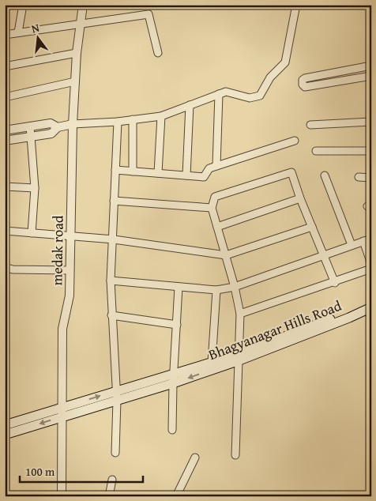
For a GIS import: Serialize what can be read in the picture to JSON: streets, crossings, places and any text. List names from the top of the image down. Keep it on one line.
{"streets":{"main road":["Bhagyanagar Hills Road"],"street":["medak road"]},"crossings":[["medak road","Bhagyanagar Hills Road"]],"scale_bar":"100 m","north":"top"}
